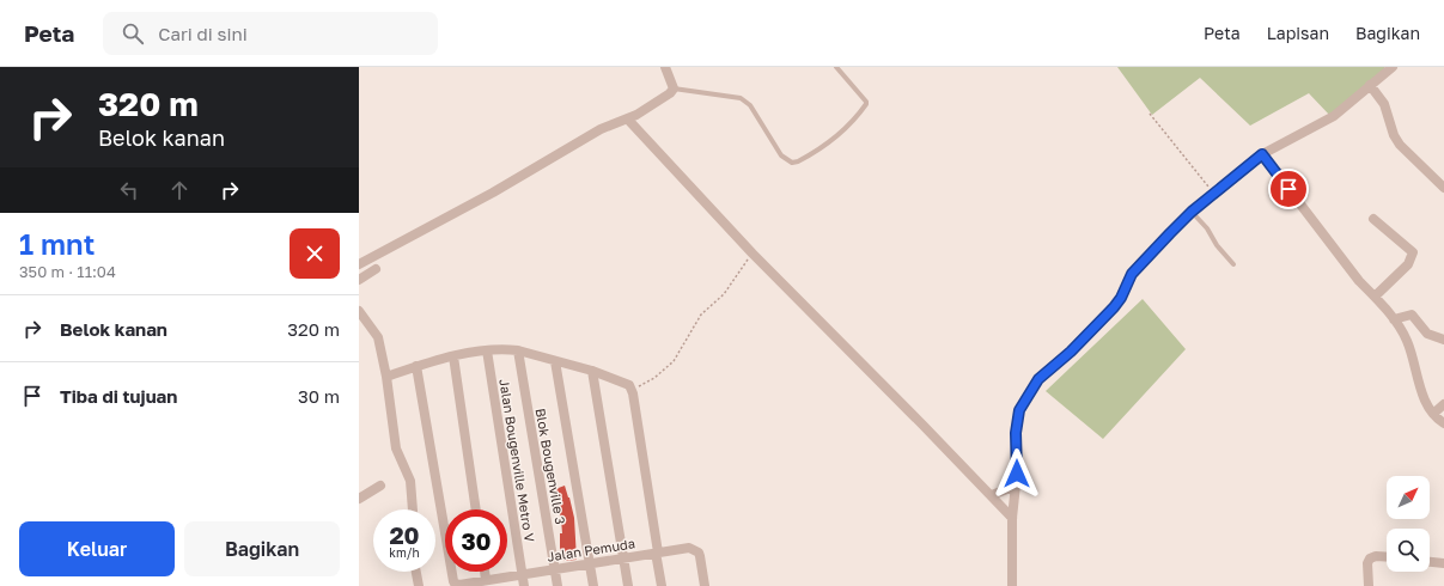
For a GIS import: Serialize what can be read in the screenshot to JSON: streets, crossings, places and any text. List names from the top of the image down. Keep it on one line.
{"streets":{"street":["Jalan Bougenville Metro V","Blok Bougenville 3","Jalan Pemuda"]},"crossings":[["Jalan Bougenville Metro V","Jalan Pemuda"],["Blok Bougenville 3","Jalan Pemuda"]],"north":"top right","page":{"header":"Peta","search":"Cari di sini","nav":["Peta","Lapisan","Bagikan"],"turn":["320 m","Belok kanan"],"heading":["1 mnt","350 m · 11:04"],"list":[{"name":"Belok kanan","value":"320 m"},{"name":"Tiba di tujuan","value":"30 m"}],"speed":"20 km/h","limit":"30","buttons":["Keluar","Bagikan"]}}
